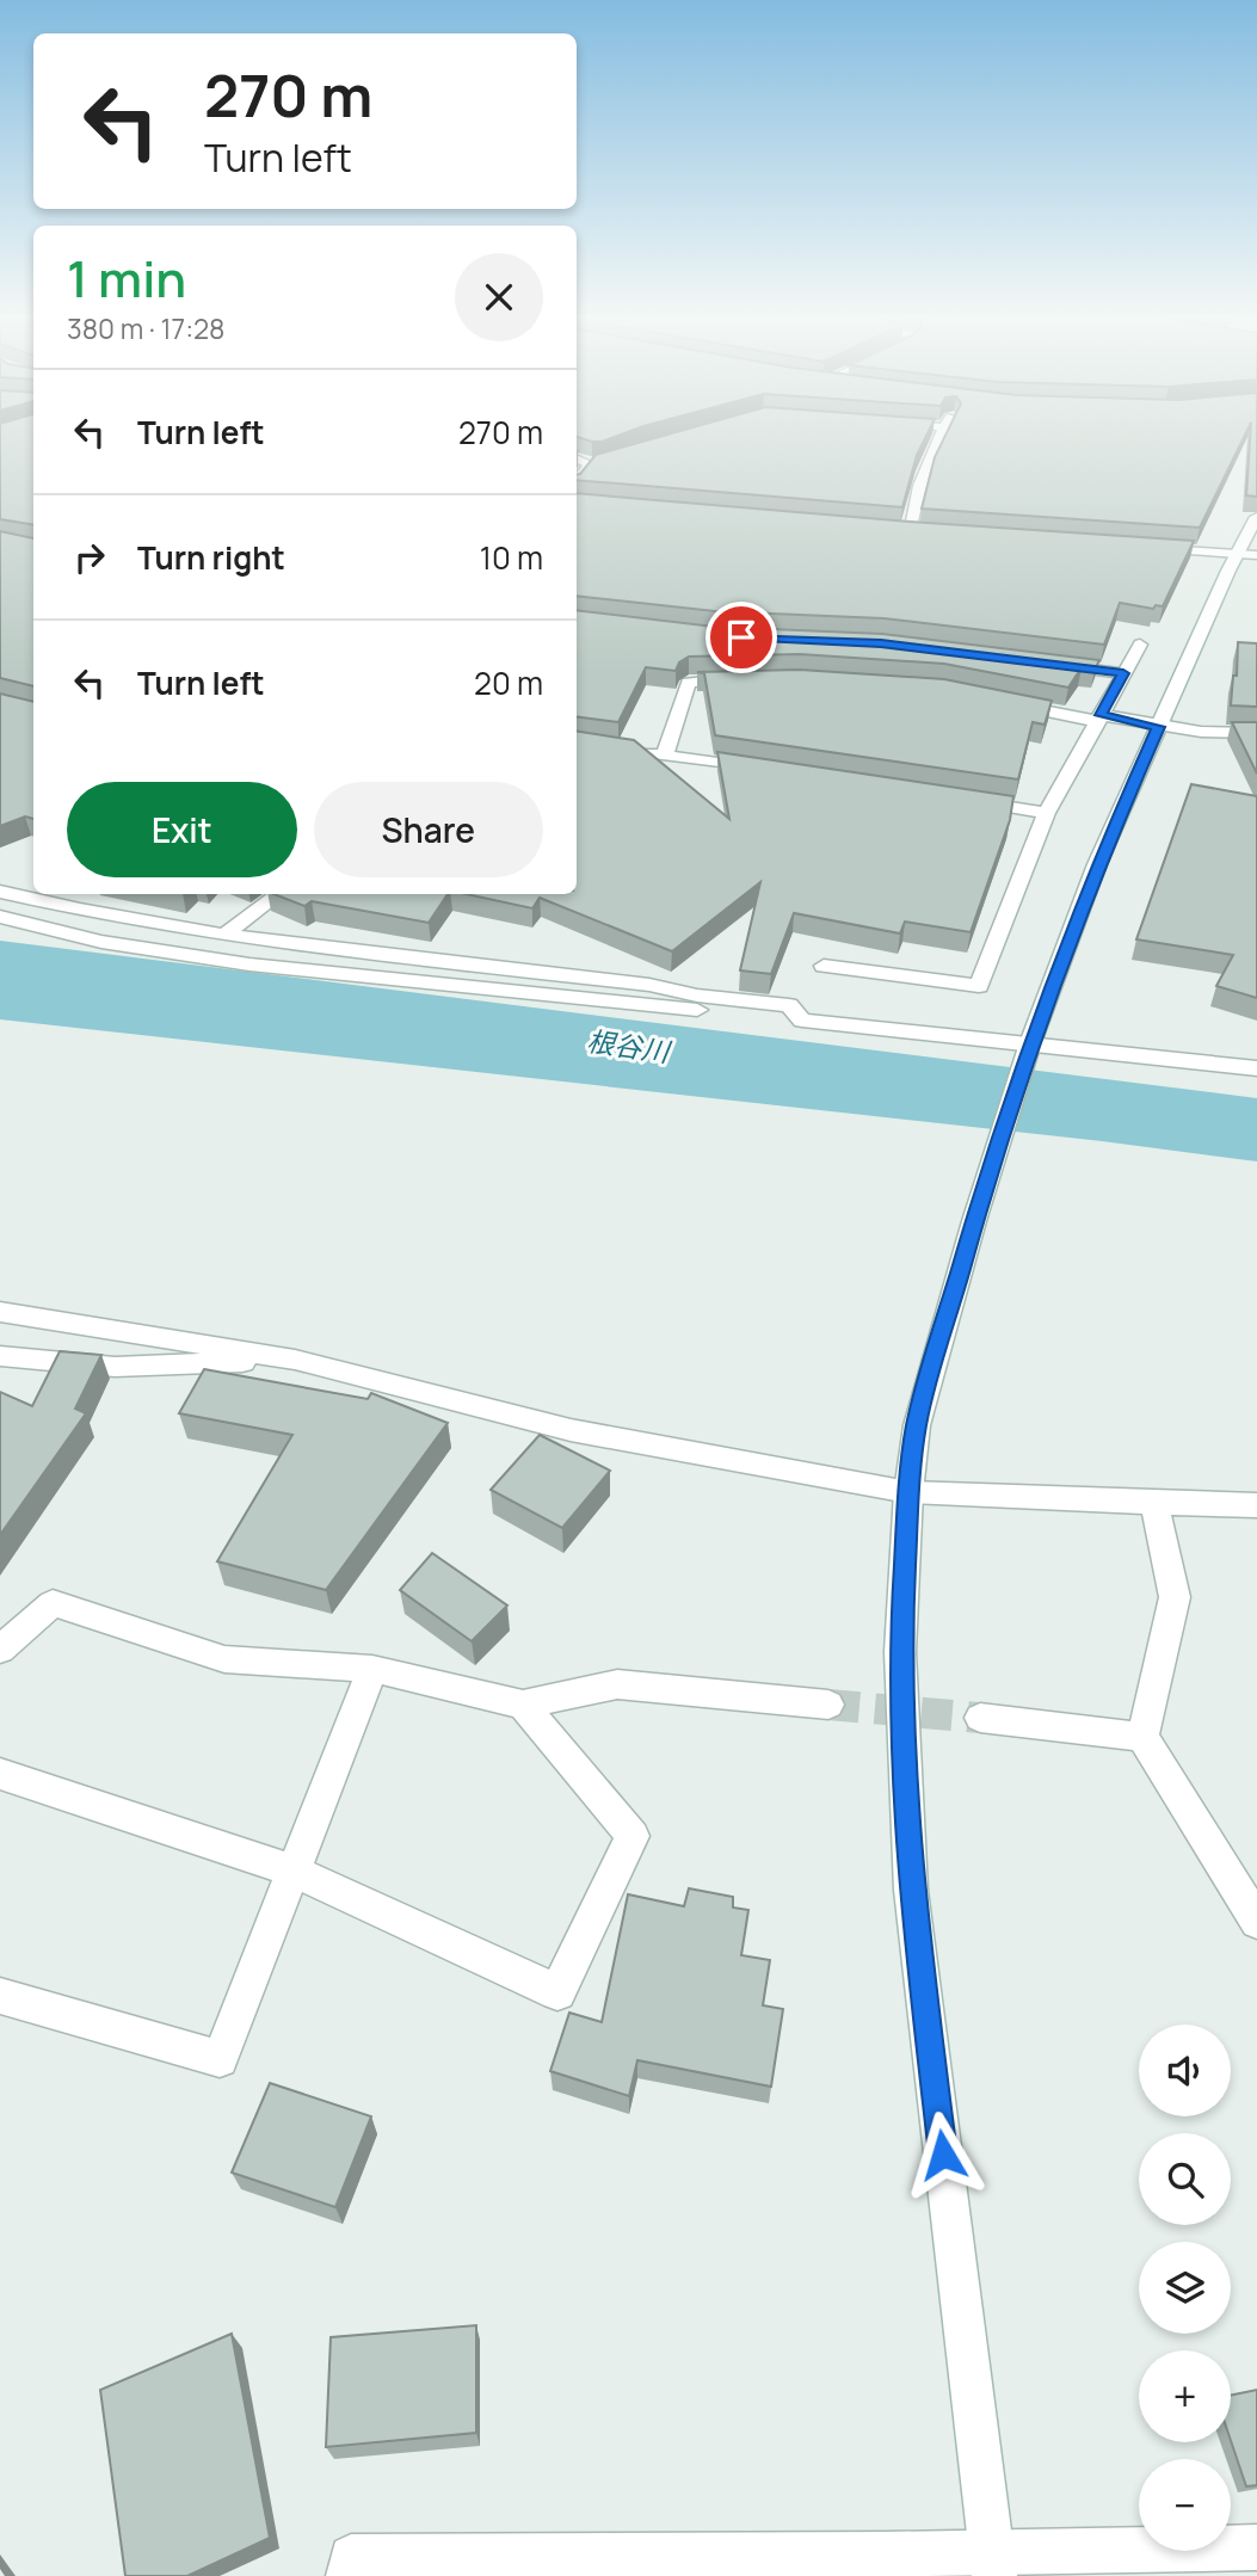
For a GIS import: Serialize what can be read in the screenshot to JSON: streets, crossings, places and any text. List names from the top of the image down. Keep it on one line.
{"water":["根谷川"],"page":{"turn":["270 m","Turn left"],"heading":["1 min","380 m · 17:28"],"list":[{"name":"Turn left","value":"270 m"},{"name":"Turn right","value":"10 m"},{"name":"Turn left","value":"20 m"}],"buttons":["Exit","Share"],"map_buttons":["+","−"]}}
